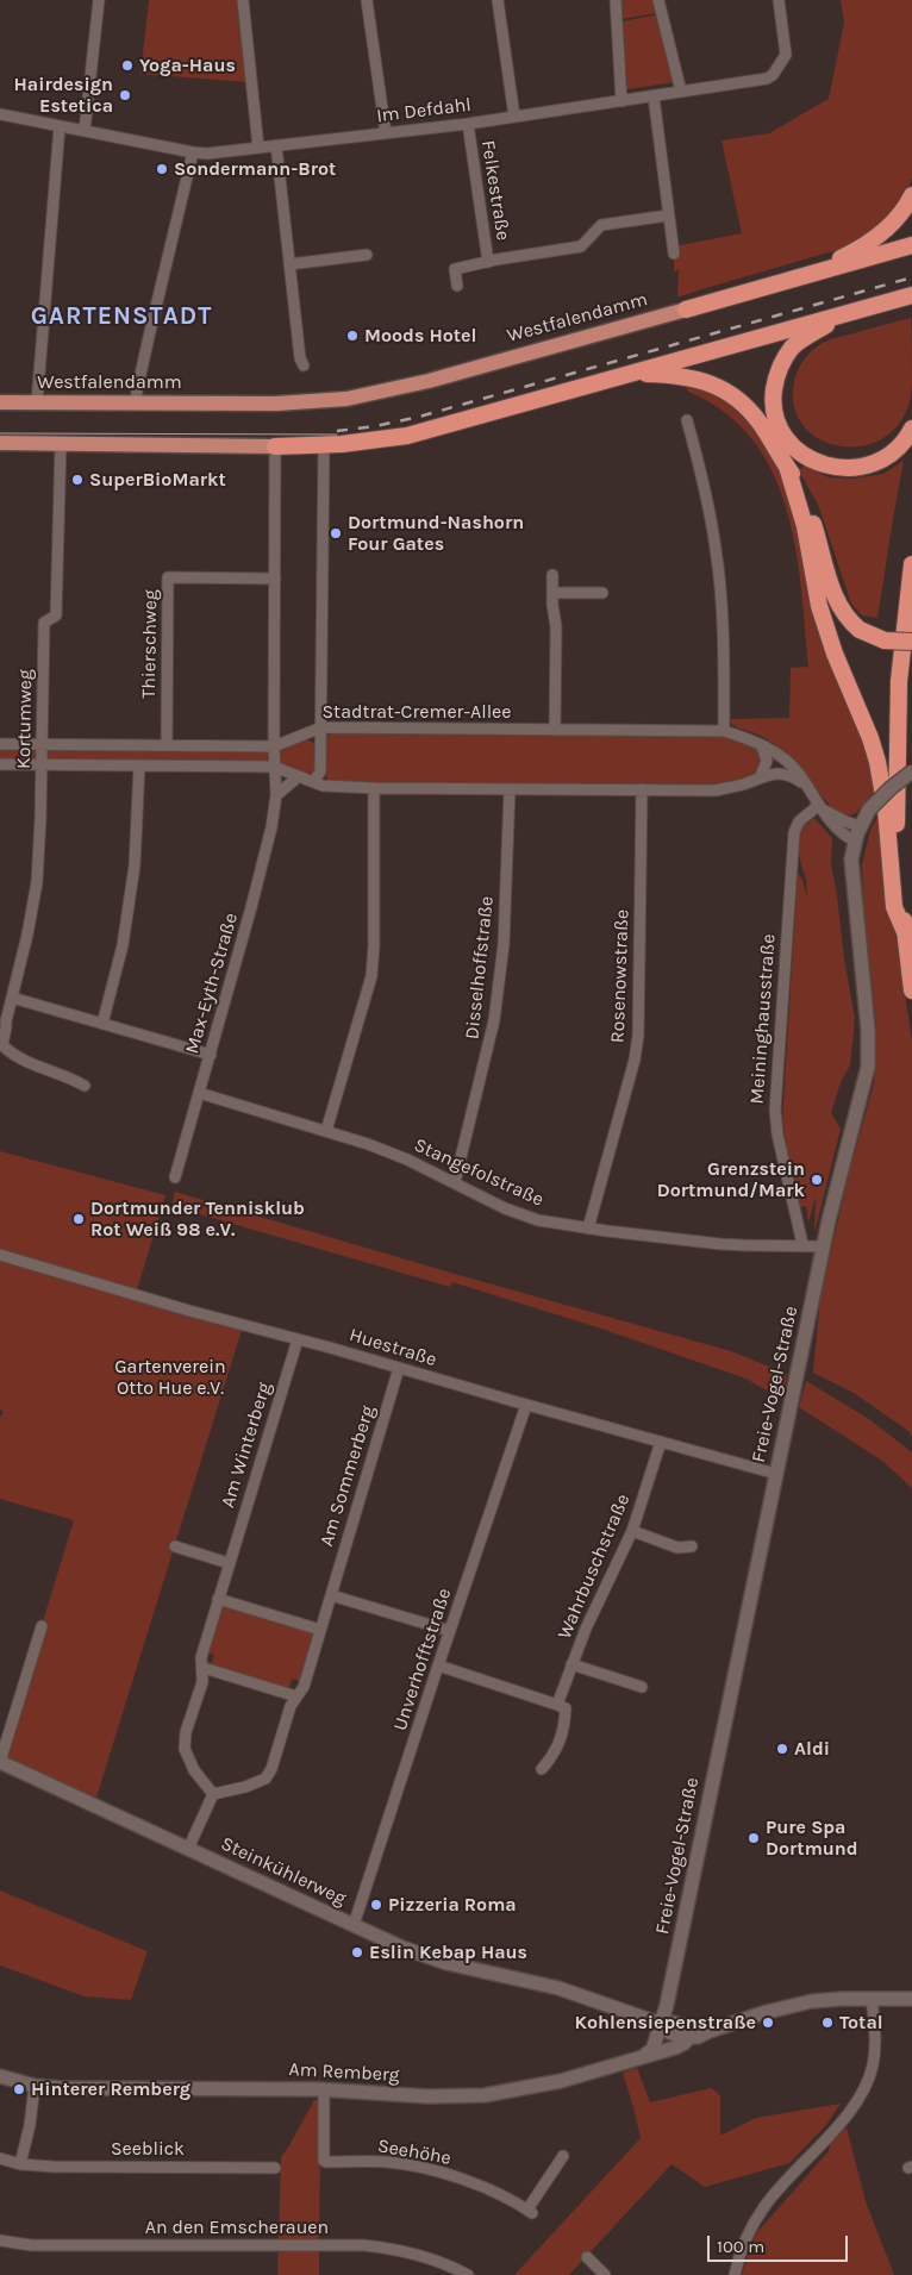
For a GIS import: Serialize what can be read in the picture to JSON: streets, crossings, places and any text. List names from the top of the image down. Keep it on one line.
{"streets":{"highway":["Westfalendamm"],"street":["Im Defdahl","Felkestraße","Thierschweg","Stadtrat-Cremer-Allee","Kortumweg","Disselhoffstraße","Rosenowstraße","Max-Eyth-Straße","Meininghausstraße","Stangefolstraße","Huestraße","Freie-Vogel-Straße","Am Winterberg","Am Sommerberg","Wahrbuschstraße","Unverhofftstraße","Steinkühlerweg","Am Remberg","Seeblick","Seehöhe","An den Emscherauen"]},"crossings":[["Im Defdahl","Felkestraße"],["Thierschweg","Stadtrat-Cremer-Allee"],["Thierschweg","Max-Eyth-Straße"],["Stadtrat-Cremer-Allee","Kortumweg"],["Stadtrat-Cremer-Allee","Disselhoffstraße"],["Stadtrat-Cremer-Allee","Rosenowstraße"],["Stadtrat-Cremer-Allee","Max-Eyth-Straße"],["Stadtrat-Cremer-Allee","Meininghausstraße"],["Stadtrat-Cremer-Allee","Freie-Vogel-Straße"],["Disselhoffstraße","Stangefolstraße"],["Rosenowstraße","Stangefolstraße"],["Max-Eyth-Straße","Stangefolstraße"],["Meininghausstraße","Stangefolstraße"],["Stangefolstraße","Freie-Vogel-Straße"],["Huestraße","Freie-Vogel-Straße"],["Huestraße","Am Winterberg"],["Huestraße","Am Sommerberg"],["Huestraße","Wahrbuschstraße"],["Huestraße","Unverhofftstraße"],["Freie-Vogel-Straße","Steinkühlerweg"],["Am Winterberg","Am Sommerberg"],["Unverhofftstraße","Steinkühlerweg"],["Am Remberg","Seehöhe"]],"districts":["GARTENSTADT"],"parks":["Gartenverein Otto Hue e.V."],"places":["Yoga-Haus","Hairdesign Estetica","Sondermann-Brot","Moods Hotel","SuperBioMarkt","Dortmund-Nashorn Four Gates","Grenzstein Dortmund/Mark","Dortmunder Tennisklub Rot Weiß 98 e.V.","Aldi","Pure Spa Dortmund","Pizzeria Roma","Eslin Kebap Haus","Kohlensiepenstraße","Total","Hinterer Remberg"],"scale_bar":"100 m"}
